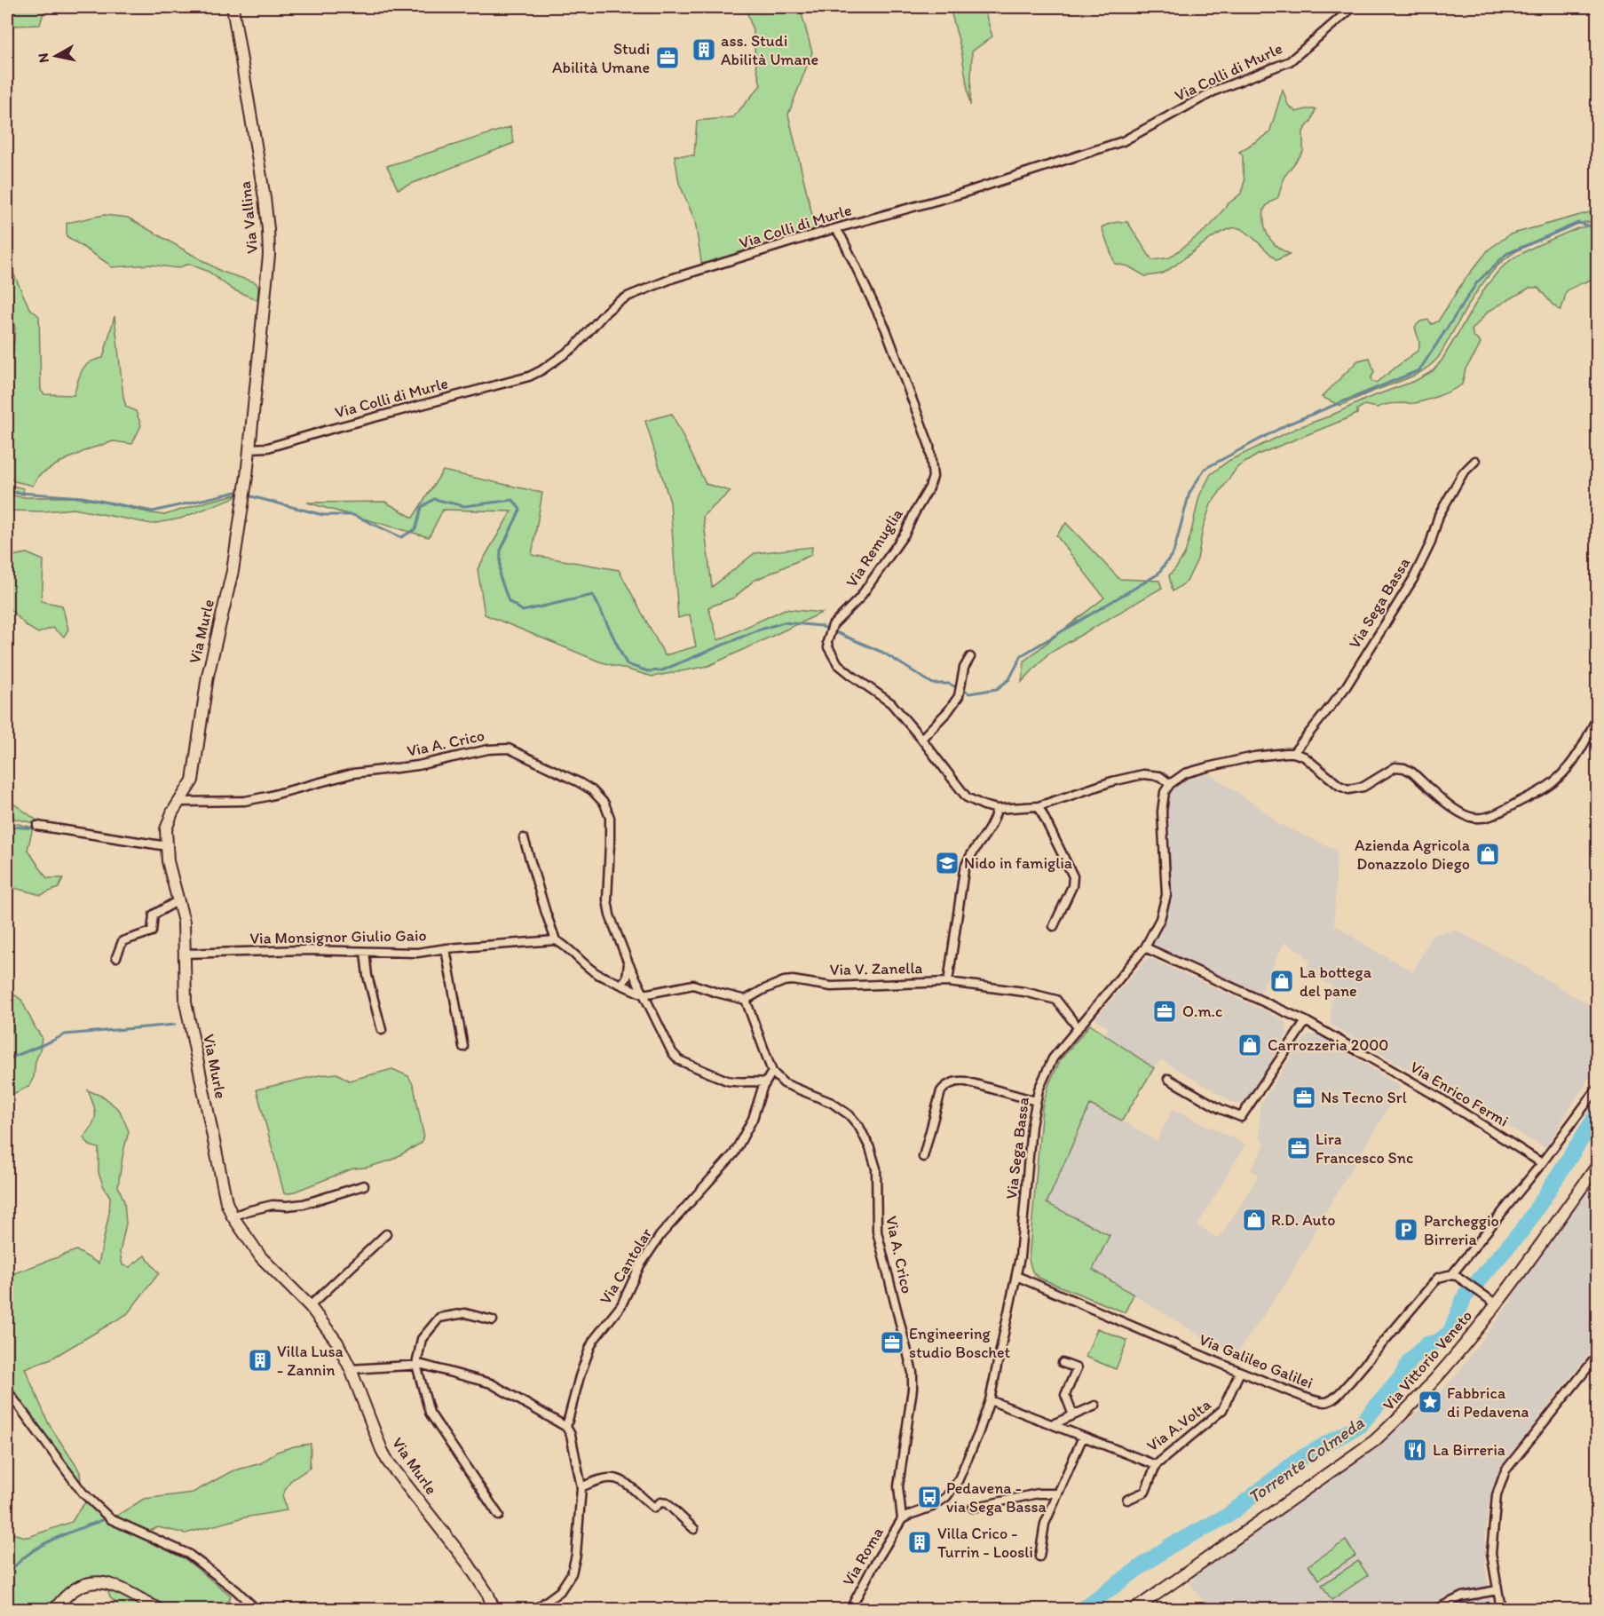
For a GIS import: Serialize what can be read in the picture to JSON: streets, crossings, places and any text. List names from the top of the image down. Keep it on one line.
{"streets":{"main road":["Via Vallina","Via Murle","Via Vittorio Veneto"],"street":["Via Colli di Murle","Via Remuglia","Via Sega Bassa","Via A. Crico","Via Monsignor Giulio Gaio","Via V. Zanella","Via Enrico Fermi","Via Cantolar","Via Galileo Galilei","Via A.Volta","Via Roma"]},"crossings":[["Via Colli di Murle","Via Vallina"],["Via Colli di Murle","Via Remuglia"],["Via Colli di Murle","Via Murle"],["Via Vallina","Via Murle"],["Via Remuglia","Via Sega Bassa"],["Via Sega Bassa","Via A. Crico"],["Via Sega Bassa","Via V. Zanella"],["Via Sega Bassa","Via Enrico Fermi"],["Via Sega Bassa","Via Galileo Galilei"],["Via Sega Bassa","Via A.Volta"],["Via Sega Bassa","Via Roma"],["Via Murle","Via A. Crico"],["Via Murle","Via Monsignor Giulio Gaio"],["Via A. Crico","Via Cantolar"],["Via A. Crico","Via Roma"],["Via Galileo Galilei","Via A.Volta"]],"water":["Torrente Colmeda"],"places":{"building":["ass. Studi Abilità Umane","Villa Lusa - Zannin","Villa Crico - Turrin - Loosli"],"office":["Studi Abilità Umane","O.m.c","Ns Tecno Srl","Lira Francesco Snc","Engineering studio Boschet"],"shop":["Azienda Agricola Donazzolo Diego","La bottega del pane","Carrozzeria 2000","R.D. Auto"],"school or university":["Nido in famiglia"],"parking":["Parcheggio Birreria"],"place":["Fabbrica di Pedavena"],"restaurant":["La Birreria"],"bus stop":["Pedavena - via Sega Bassa"]},"north":"left"}
